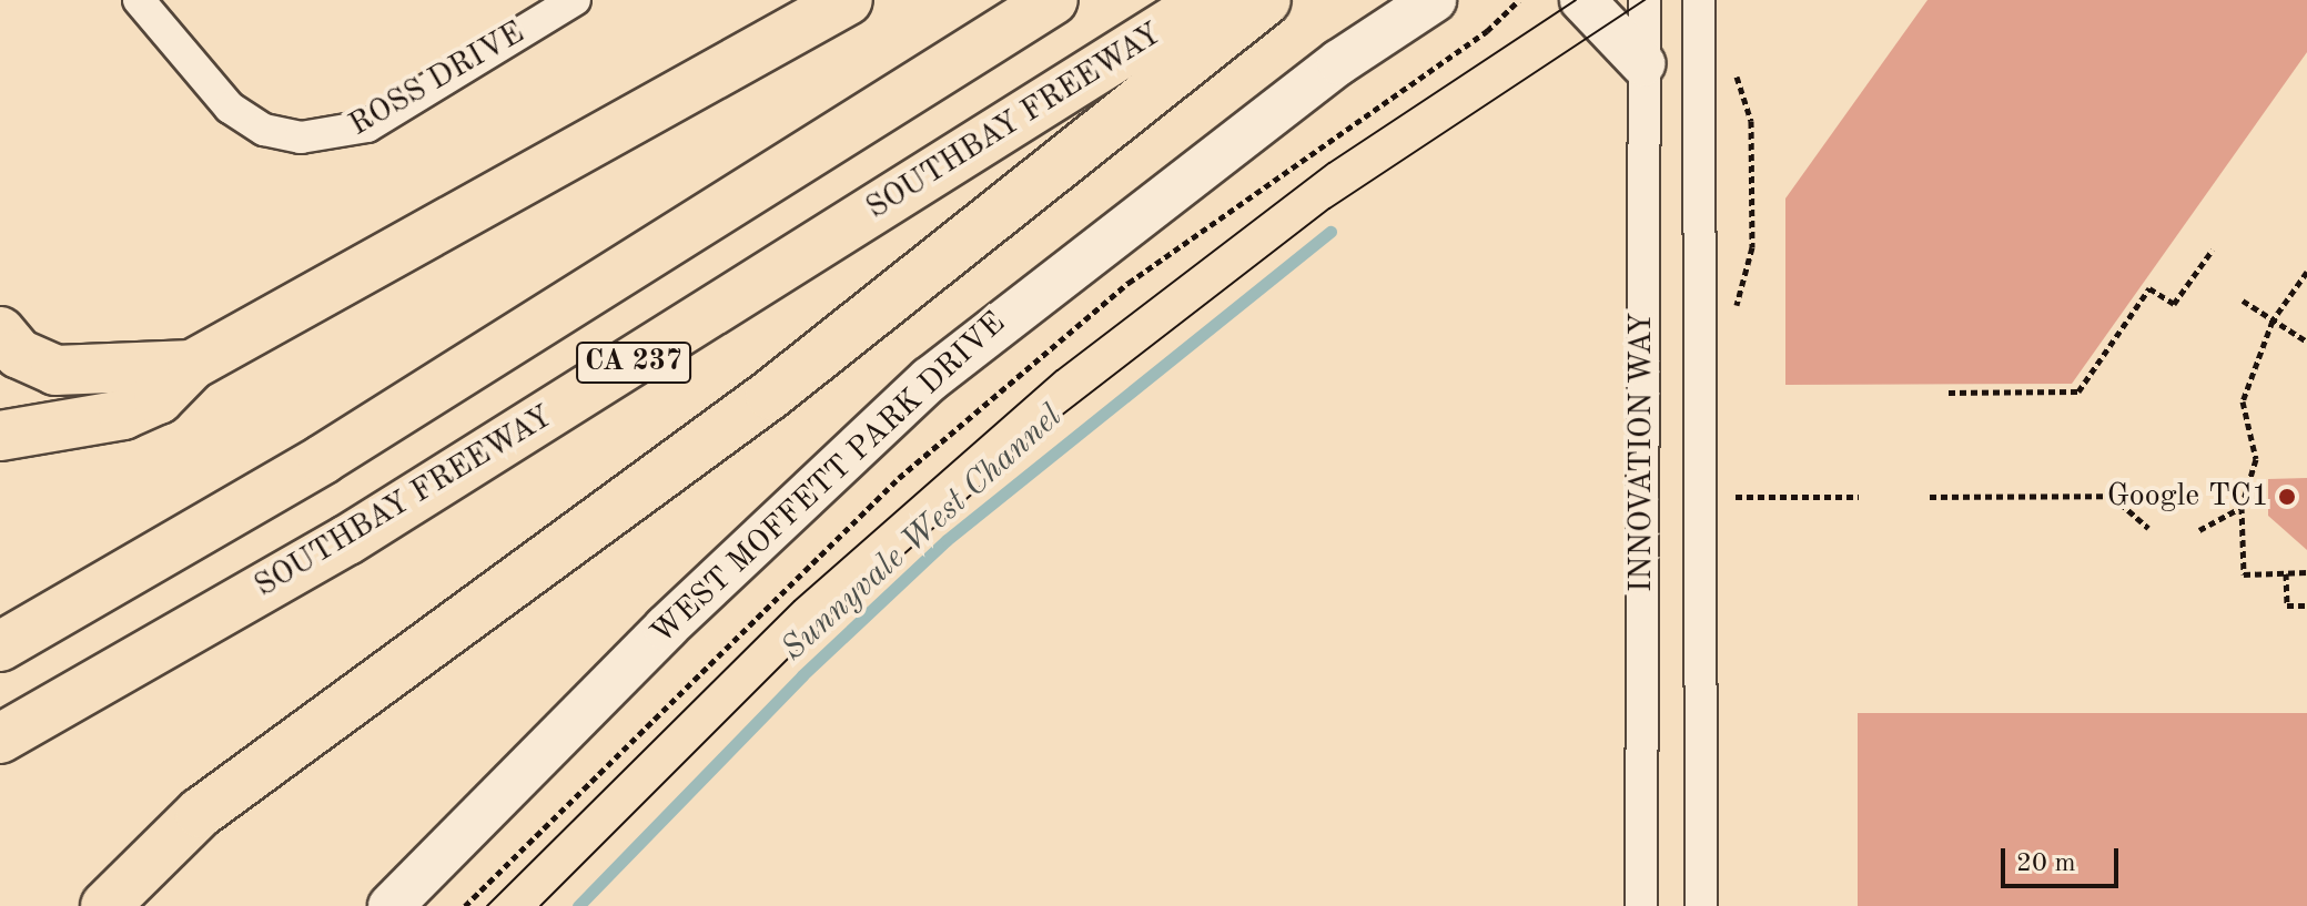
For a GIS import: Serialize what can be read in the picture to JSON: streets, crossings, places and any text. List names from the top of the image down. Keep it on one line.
{"streets":{"highway":["SOUTHBAY FREEWAY","CA 237"],"main road":["WEST MOFFETT PARK DRIVE"],"street":["ROSS DRIVE","INNOVATION WAY"]},"water":["Sunnyvale West Channel"],"places":["Google TC1"],"scale_bar":"20 m"}
